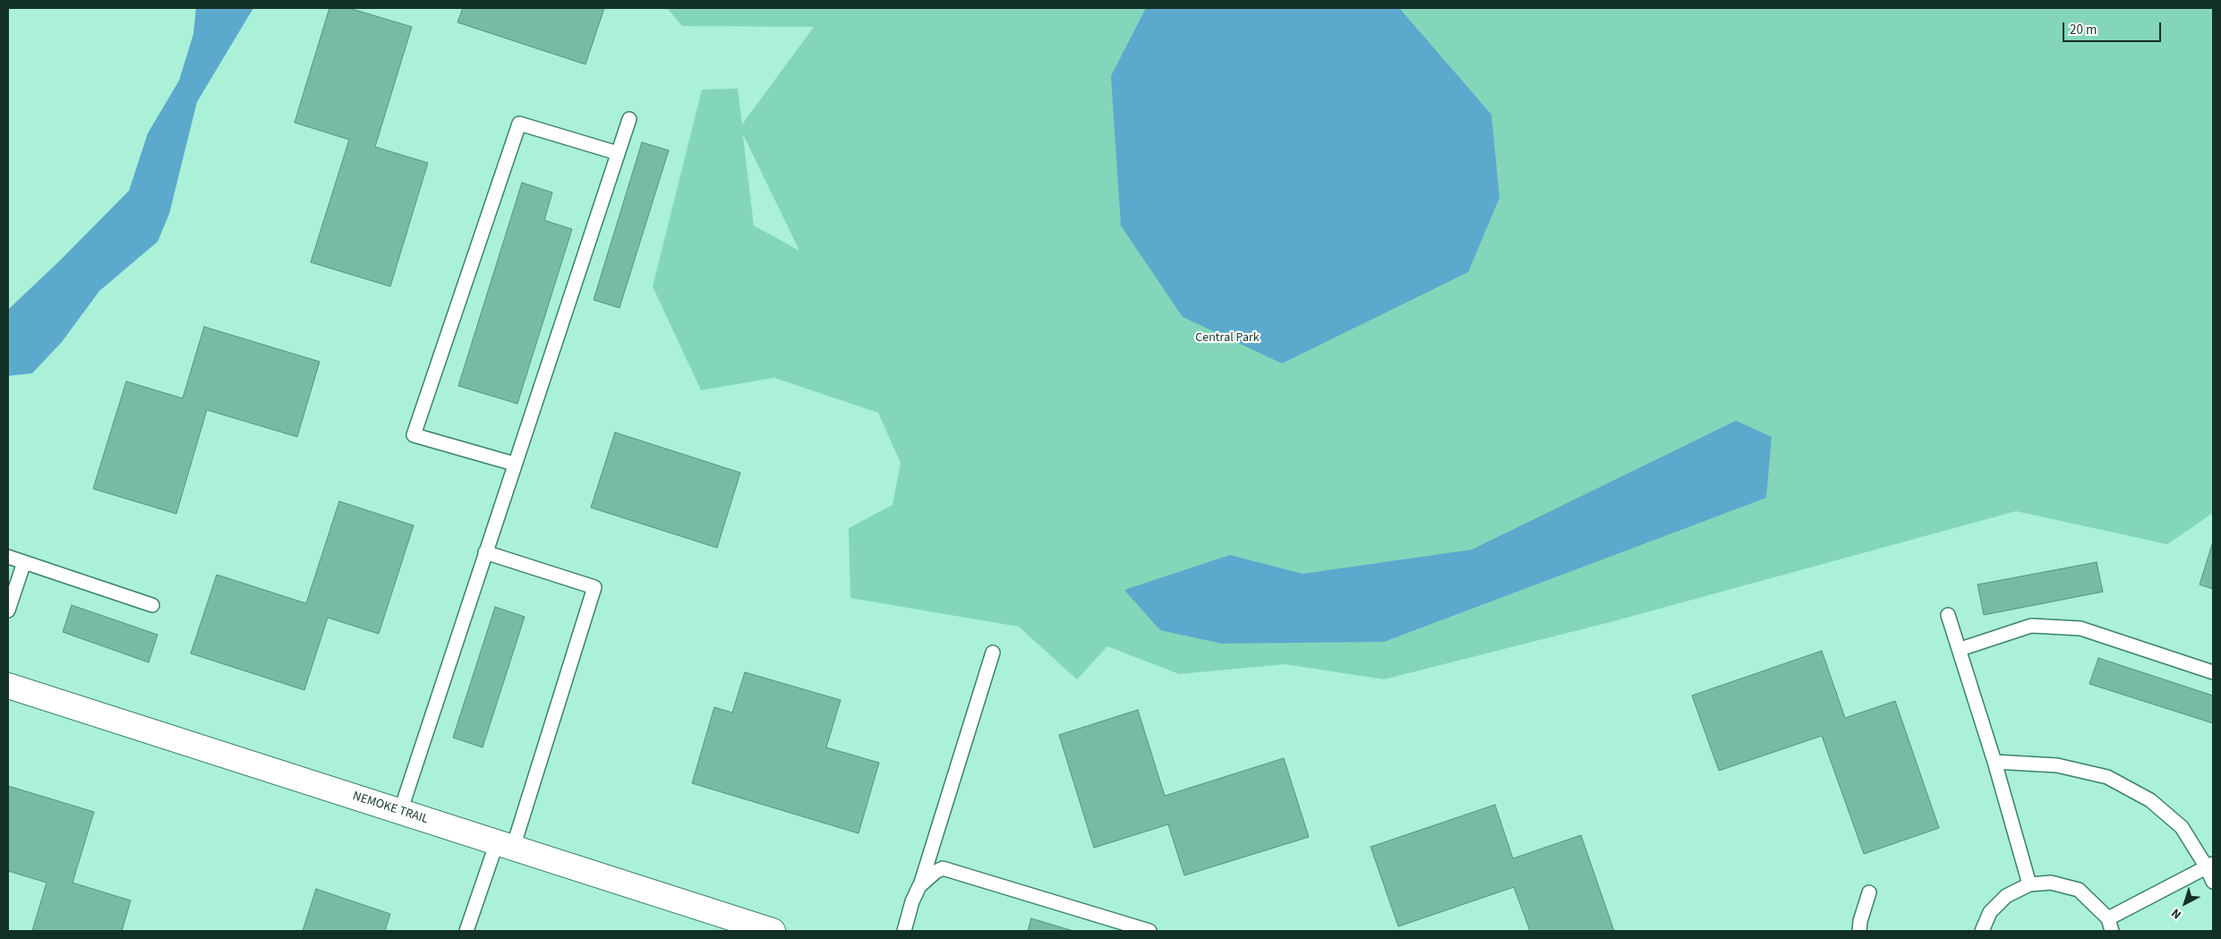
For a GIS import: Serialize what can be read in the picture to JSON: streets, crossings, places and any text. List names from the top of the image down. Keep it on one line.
{"streets":{"street":["NEMOKE TRAIL"]},"parks":["Central Park"],"scale_bar":"20 m","north":"bottom left"}
